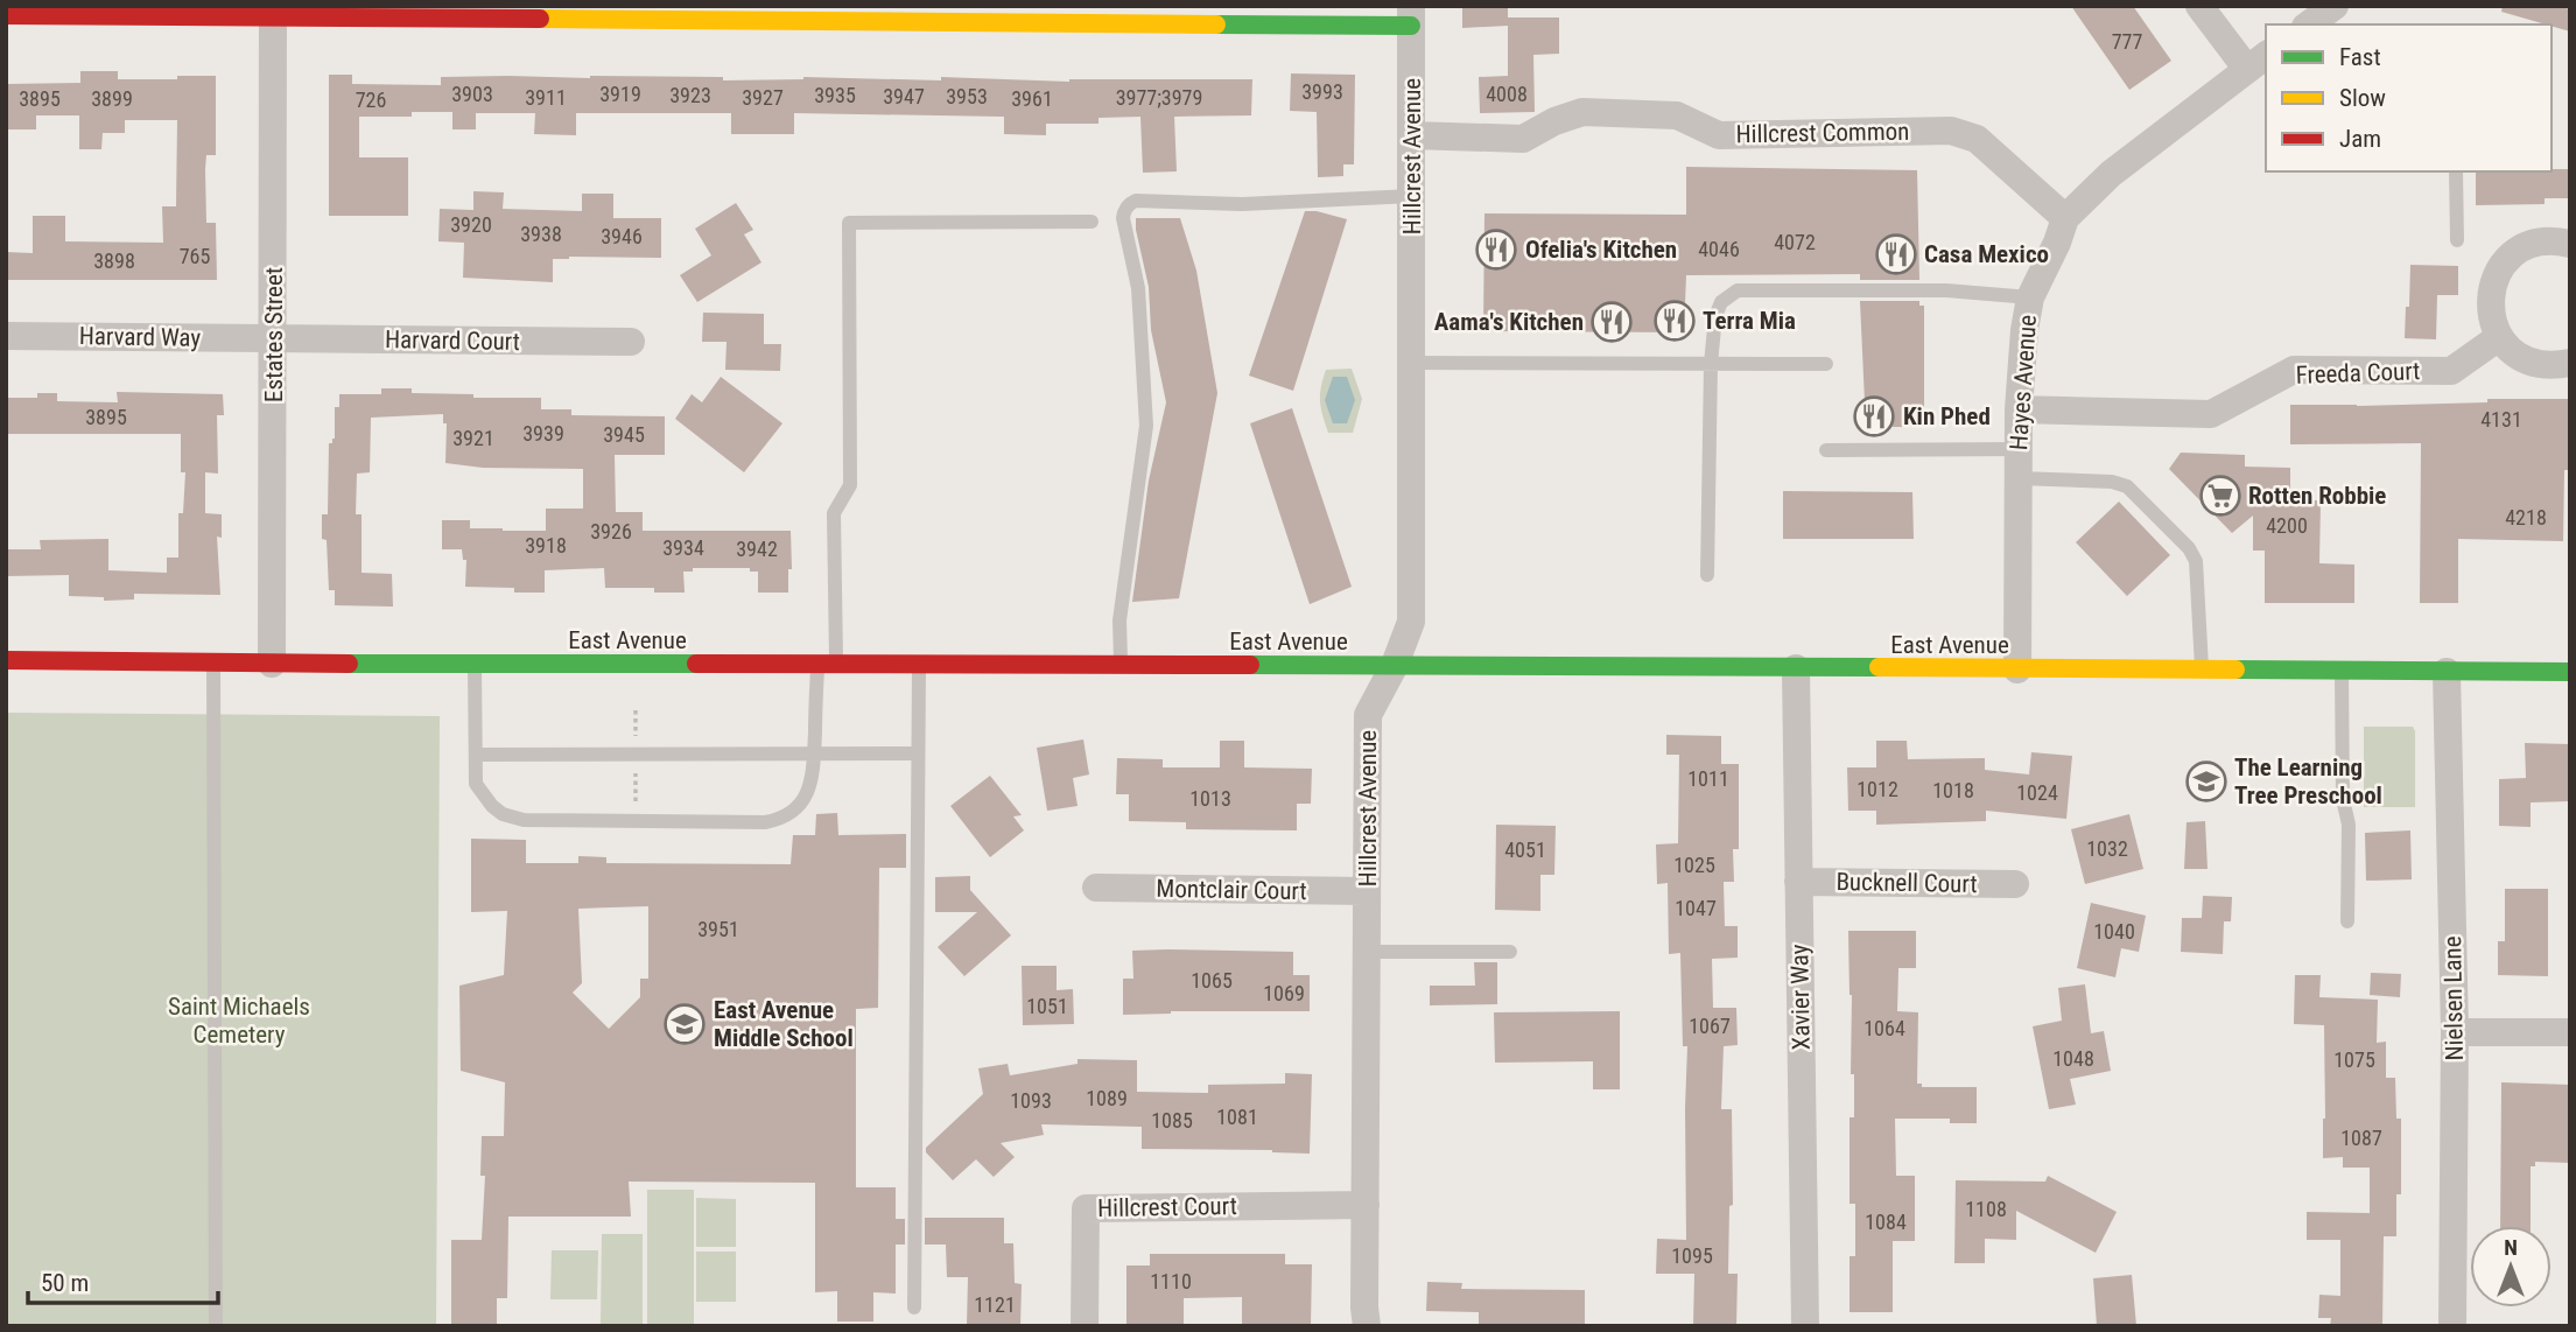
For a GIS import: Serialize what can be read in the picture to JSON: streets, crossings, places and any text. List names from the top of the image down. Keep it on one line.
{"streets":{"main road":["East Avenue"],"street":["Hillcrest Common","Hillcrest Avenue","Estates Street","Harvard Way","Harvard Court","Freeda Court","Hayes Avenue","Bucknell Court","Montclair Court","Xavier Way","Nielsen Lane","Hillcrest Court"]},"crossings":[["Hillcrest Common","Hillcrest Avenue"],["Hillcrest Common","Hayes Avenue"],["Hillcrest Avenue","East Avenue"],["Hillcrest Avenue","Montclair Court"],["Hillcrest Avenue","Hillcrest Court"],["Estates Street","Harvard Way"],["Estates Street","Harvard Court"],["Estates Street","East Avenue"],["Harvard Way","Harvard Court"],["Freeda Court","Hayes Avenue"],["Hayes Avenue","East Avenue"],["East Avenue","Xavier Way"],["East Avenue","Nielsen Lane"],["Bucknell Court","Xavier Way"]],"parks":["Saint Michaels Cemetery"],"places":{"restaurant":["Ofelia's Kitchen","Casa Mexico","Terra Mia","Aama's Kitchen","Kin Phed"],"supermarket":["Rotten Robbie"],"school or university":["The Learning Tree Preschool","East Avenue Middle School"]},"house_numbers":["777","3993","3903","3919","4008","3923","3935","3947","3953","3911","3927","3977;3979","3895","3899","3961","726","3920","3938","3946","4072","4046","765","3898","3895","4131","3939","3945","3921","4218","4200","3926","3918","3934","3942","1011","1012","1018","1024","1013","1032","4051","1025","1047","3951","1040","1065","1069","1051","1067","1064","1048","1075","1089","1093","1081","1085","1087","1108","1084","1095","1110","1121"],"legend":["Fast","Slow","Jam"],"scale_bar":"50 m","north":"top"}
